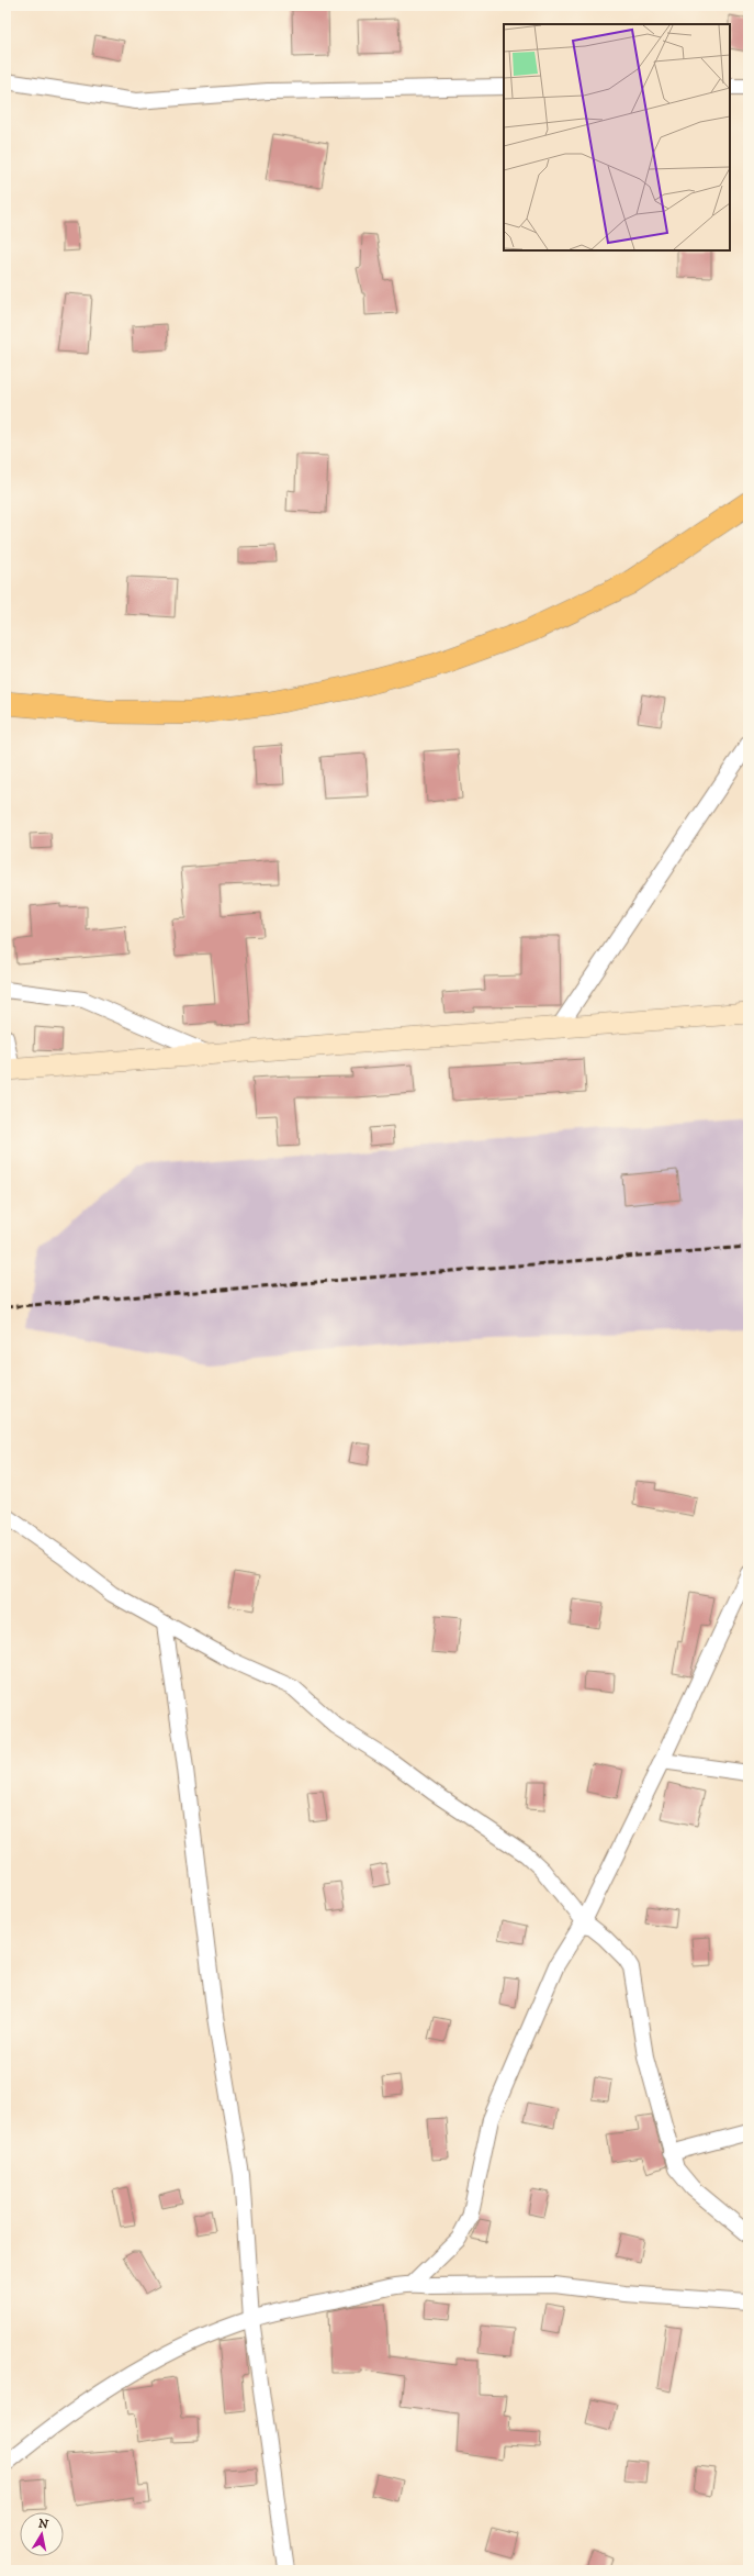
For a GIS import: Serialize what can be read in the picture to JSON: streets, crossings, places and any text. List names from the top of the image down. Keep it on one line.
{"north":"top"}
